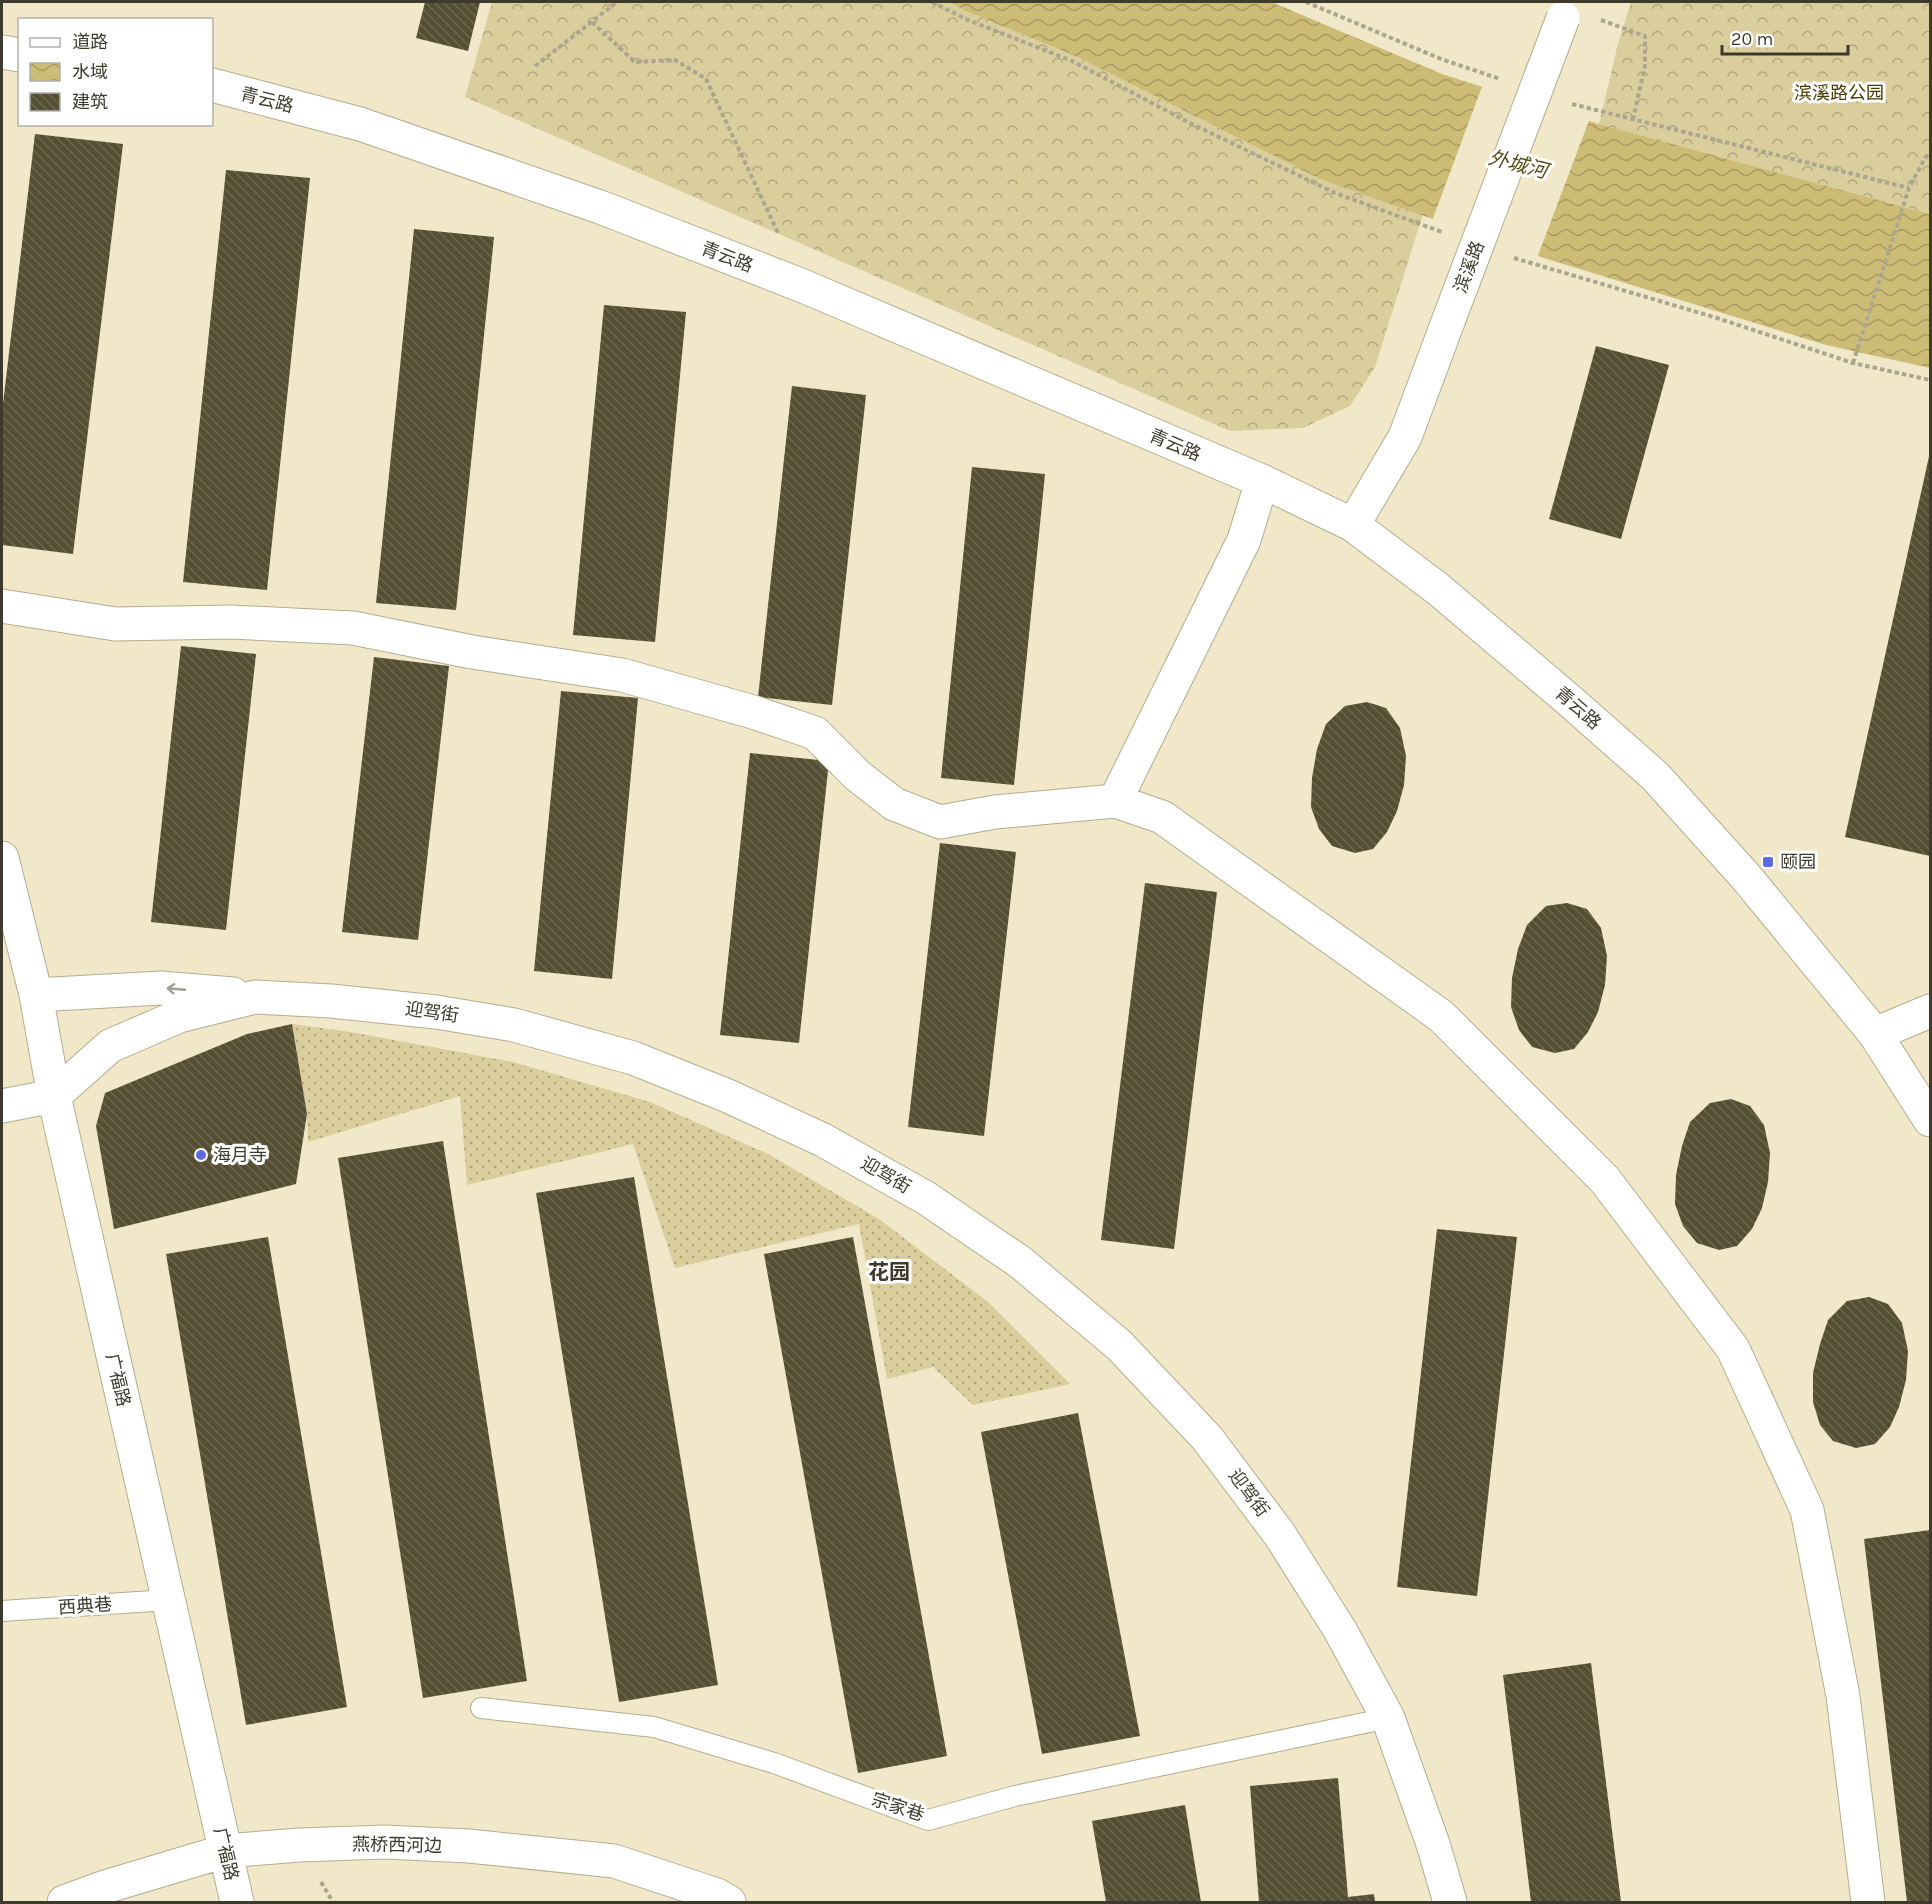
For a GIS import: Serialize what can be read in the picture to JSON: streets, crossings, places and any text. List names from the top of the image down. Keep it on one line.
{"streets":{"street":["青云路","滨溪路","迎驾街","广福路","燕桥西河边"],"lane":["西典巷","宗家巷"]},"crossings":[["青云路","滨溪路"],["迎驾街","广福路"],["迎驾街","宗家巷"],["广福路","西典巷"],["广福路","燕桥西河边"]],"districts":["花园"],"water":["外城河"],"parks":["滨溪路公园"],"places":{"transit":["颐园"],"other":["海月寺"]},"legend":["道路","水域","建筑"],"scale_bar":"20 m"}
